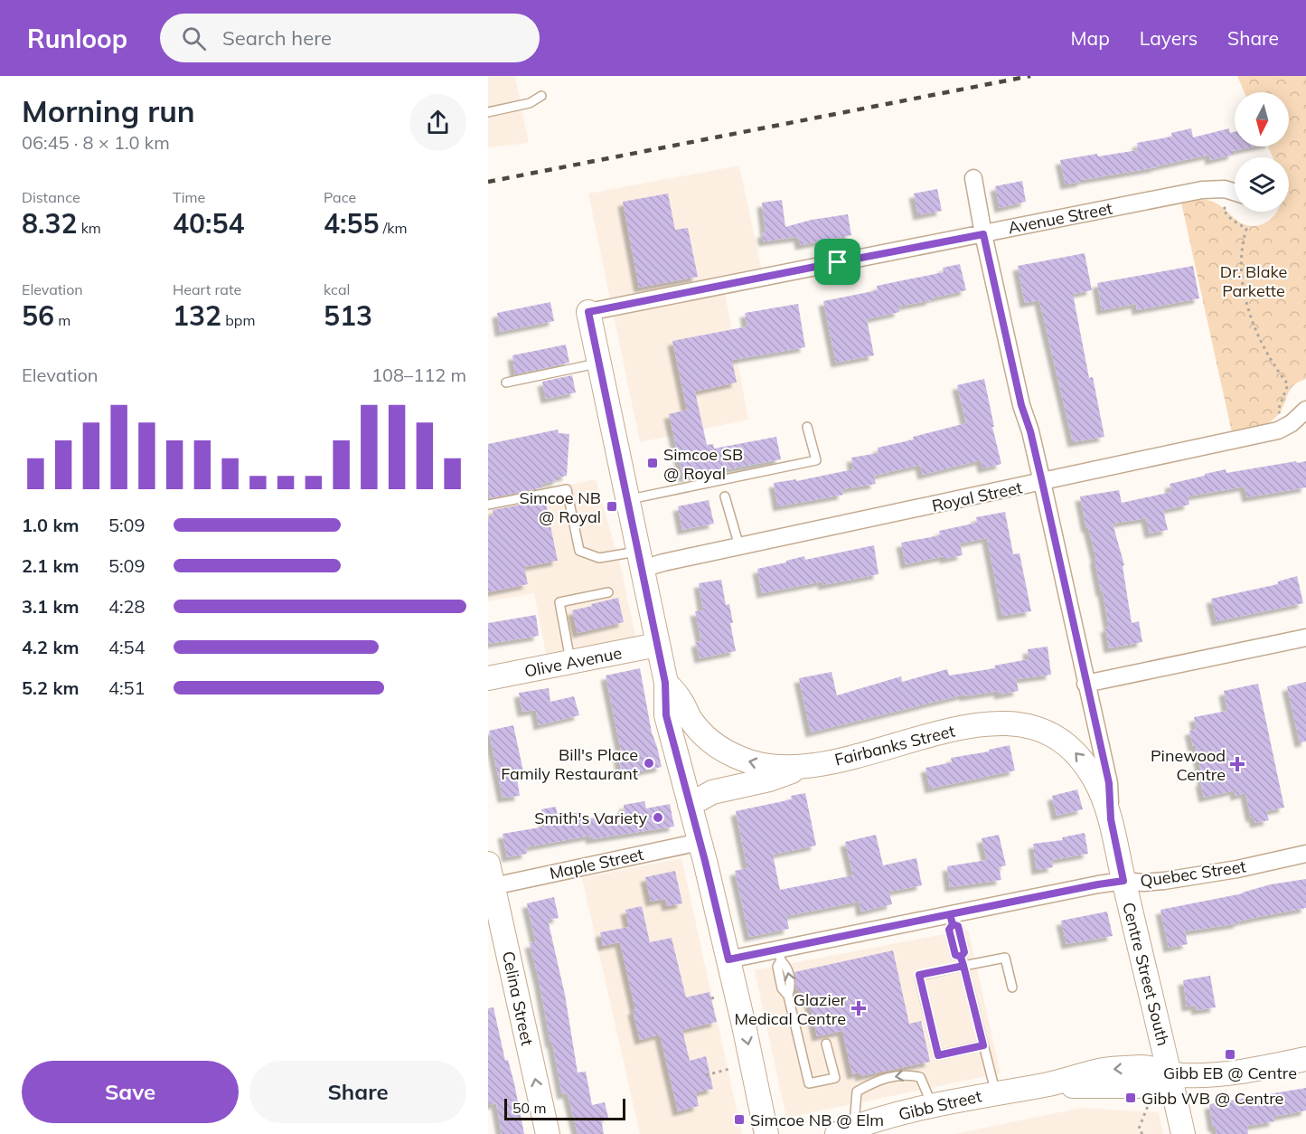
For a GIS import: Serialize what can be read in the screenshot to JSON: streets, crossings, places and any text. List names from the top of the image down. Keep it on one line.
{"streets":{"main road":["Olive Avenue","Fairbanks Street","Centre Street South","Celina Street","Gibb Street"],"street":["Avenue Street","Royal Street","Maple Street","Quebec Street"]},"crossings":[["Avenue Street","Centre Street South"],["Royal Street","Centre Street South"],["Fairbanks Street","Centre Street South"],["Maple Street","Celina Street"],["Quebec Street","Centre Street South"],["Centre Street South","Gibb Street"]],"one_way":["Fairbanks Street","Celina Street"],"parks":["Dr. Blake Parkette"],"places":{"transit":["Simcoe SB @ Royal","Simcoe NB @ Royal","Gibb EB @ Centre","Gibb WB @ Centre","Simcoe NB @ Elm"],"other":["Bill's Place Family Restaurant","Smith's Variety"],"health":["Pinewood Centre","Glazier Medical Centre"]},"scale_bar":"50 m","north":"bottom","page":{"header":"Runloop","search":"Search here","nav":["Map","Layers","Share"],"heading":["Morning run","06:45 · 8 × 1.0 km"],"stats":[["Distance","8.32 km"],["Time","40:54"],["Pace","4:55 /km"],["Elevation","56 m"],["Heart rate","132 bpm"],["kcal","513"]],"chart":["Elevation","108–112 m"],"list":[{"name":"1.0 km","note":"5:09"},{"name":"2.1 km","note":"5:09"},{"name":"3.1 km","note":"4:28"},{"name":"4.2 km","note":"4:54"},{"name":"5.2 km","note":"4:51"}],"buttons":["Save","Share"],"scale":"50 m"}}
